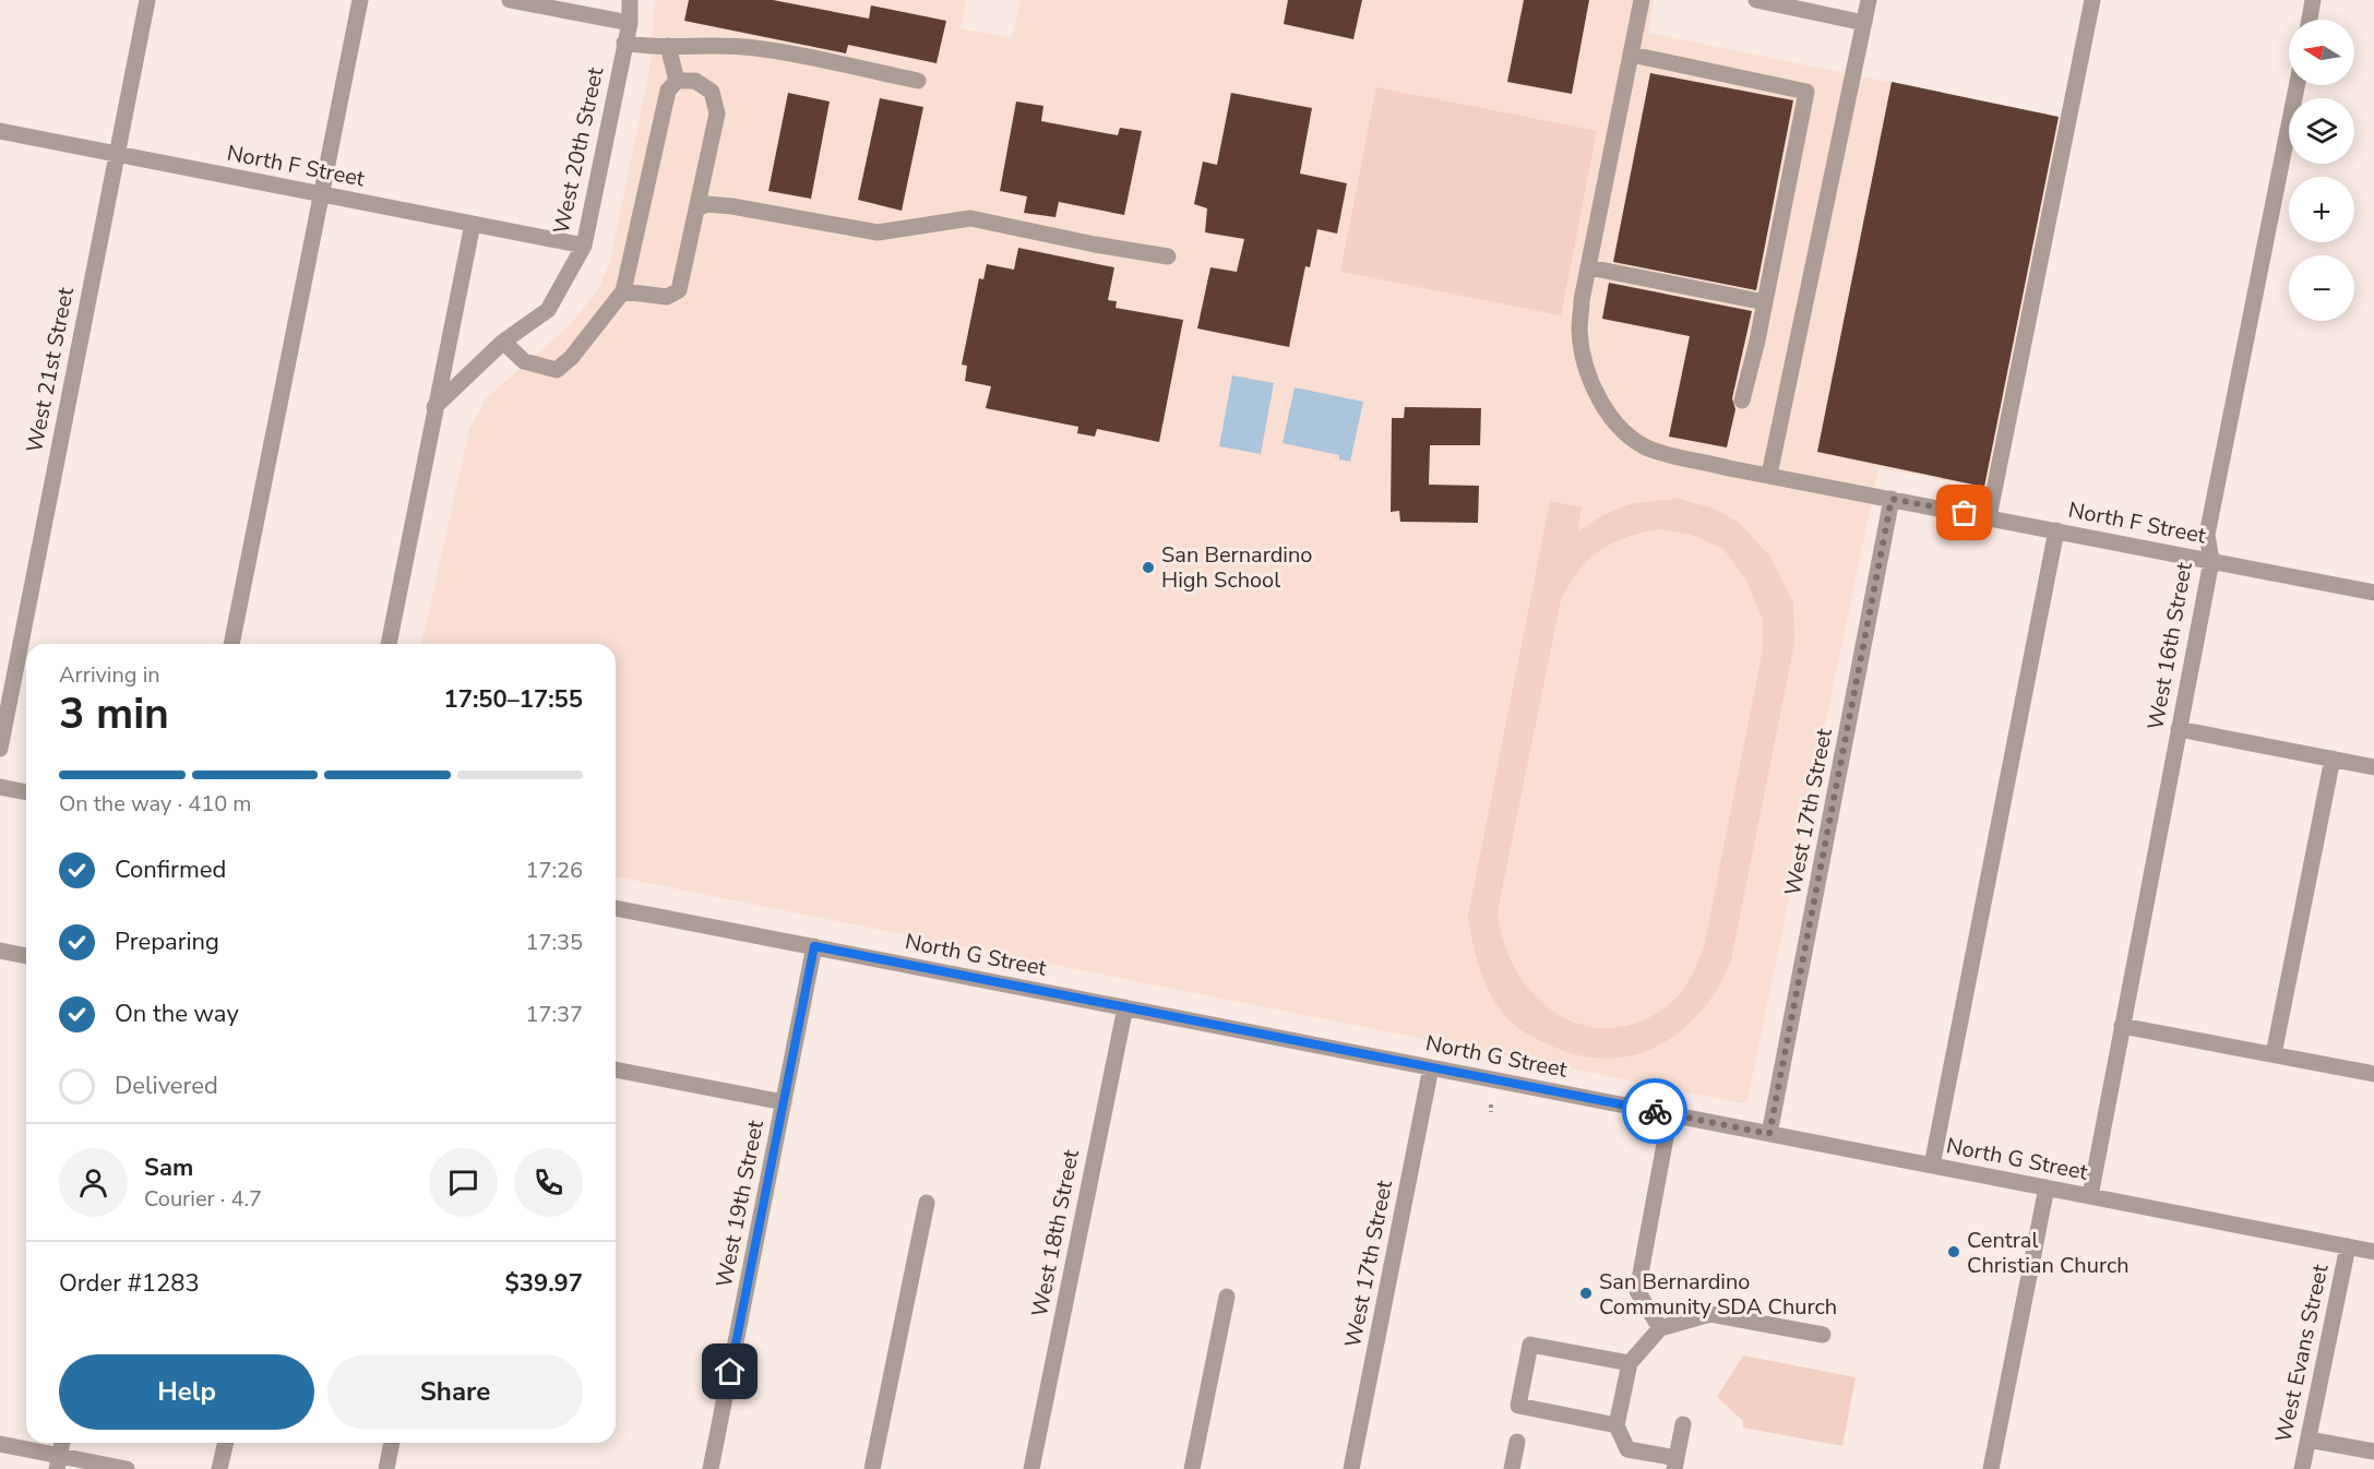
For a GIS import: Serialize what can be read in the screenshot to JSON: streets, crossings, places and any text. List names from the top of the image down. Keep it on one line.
{"streets":{"street":["West 20th Street","North F Street","West 21st Street","West 16th Street","West 17th Street","North G Street","West 19th Street","West 18th Street","West Evans Street"]},"crossings":[["West 20th Street","North F Street"],["North F Street","West 21st Street"],["North F Street","West 16th Street"],["North F Street","West 17th Street"],["West 16th Street","North G Street"],["West 17th Street","North G Street"],["North G Street","West 19th Street"],["North G Street","West 18th Street"],["North G Street","West Evans Street"]],"places":["San Bernardino High School","Central Christian Church","San Bernardino Community SDA Church"],"north":"left","page":{"map_buttons":["+","−"],"heading":["3 min","Arriving in","17:50–17:55"],"panel":["Sam","Courier · 4.7","Order #1283","$39.97"],"bar":"On the way · 410 m","list":[["Confirmed","17:26"],["Preparing","17:35"],["On the way","17:37"],"Delivered"],"buttons":["Help","Share"]}}
